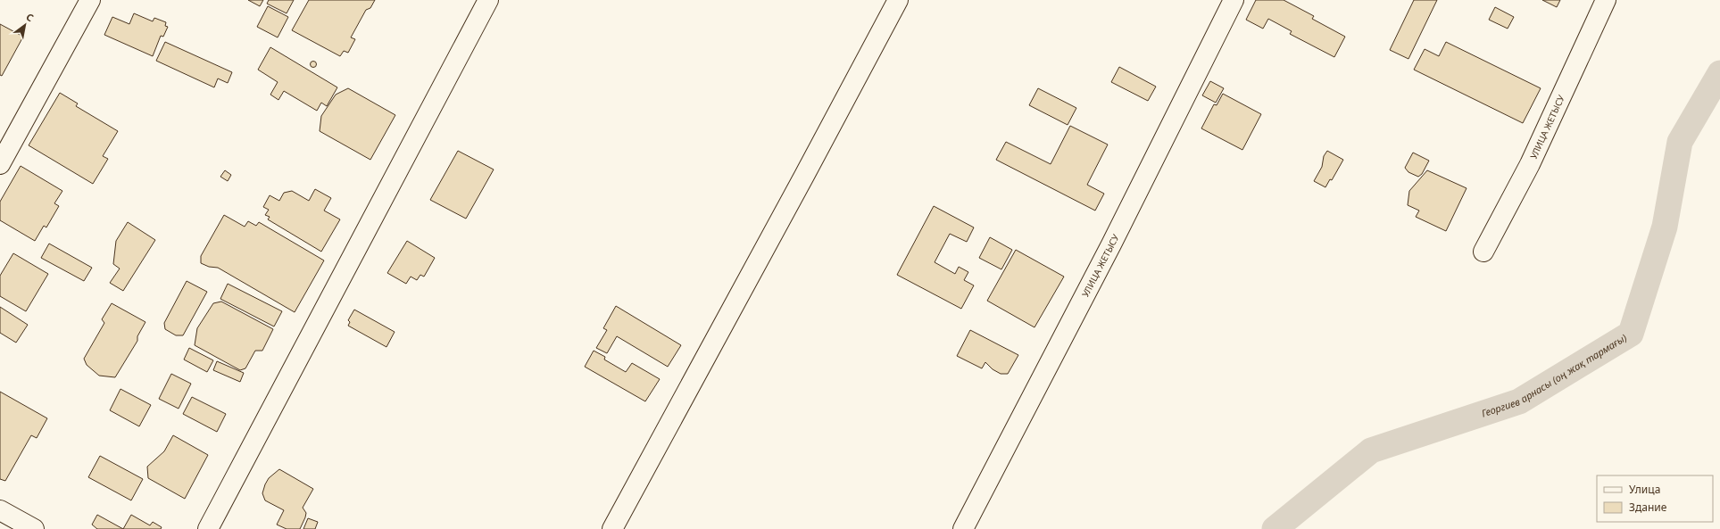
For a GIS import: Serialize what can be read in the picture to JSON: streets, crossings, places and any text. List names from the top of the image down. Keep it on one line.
{"streets":{"street":["УЛИЦА ЖЕТЫСУ"]},"water":["Георгиев арнасы (оң жақ тармағы)"],"legend":["Улица","Здание"],"north":"top right"}
